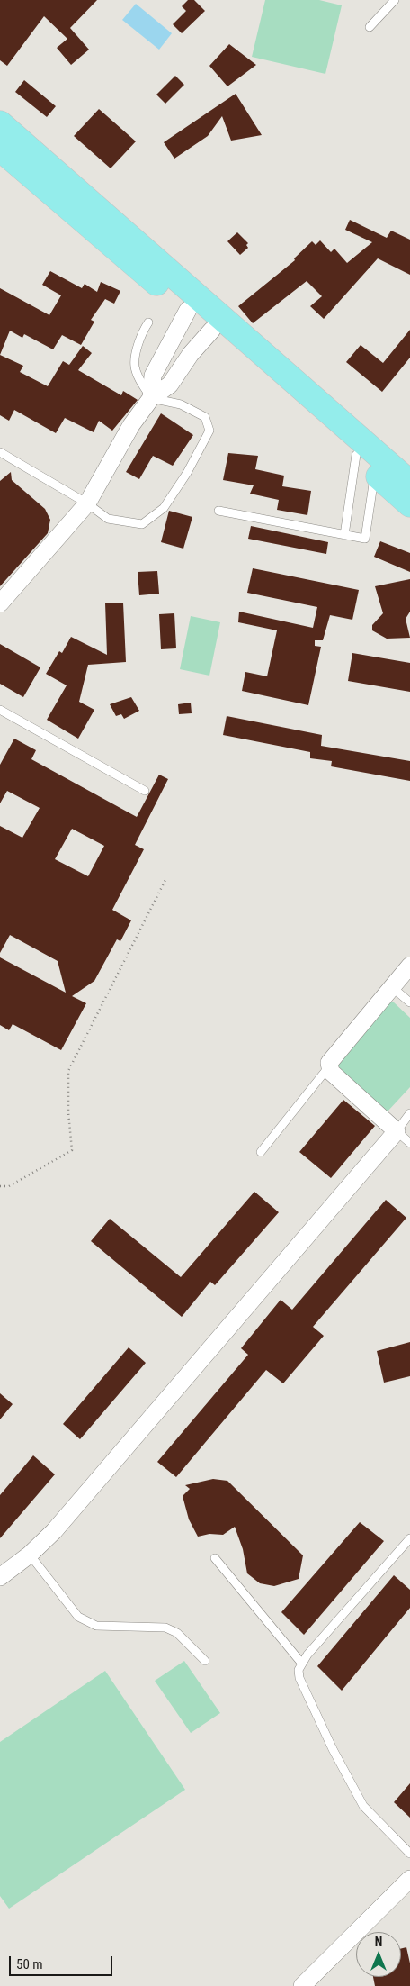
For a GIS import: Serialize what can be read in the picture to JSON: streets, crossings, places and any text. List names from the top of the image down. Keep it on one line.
{"scale_bar":"50 m","north":"top"}
